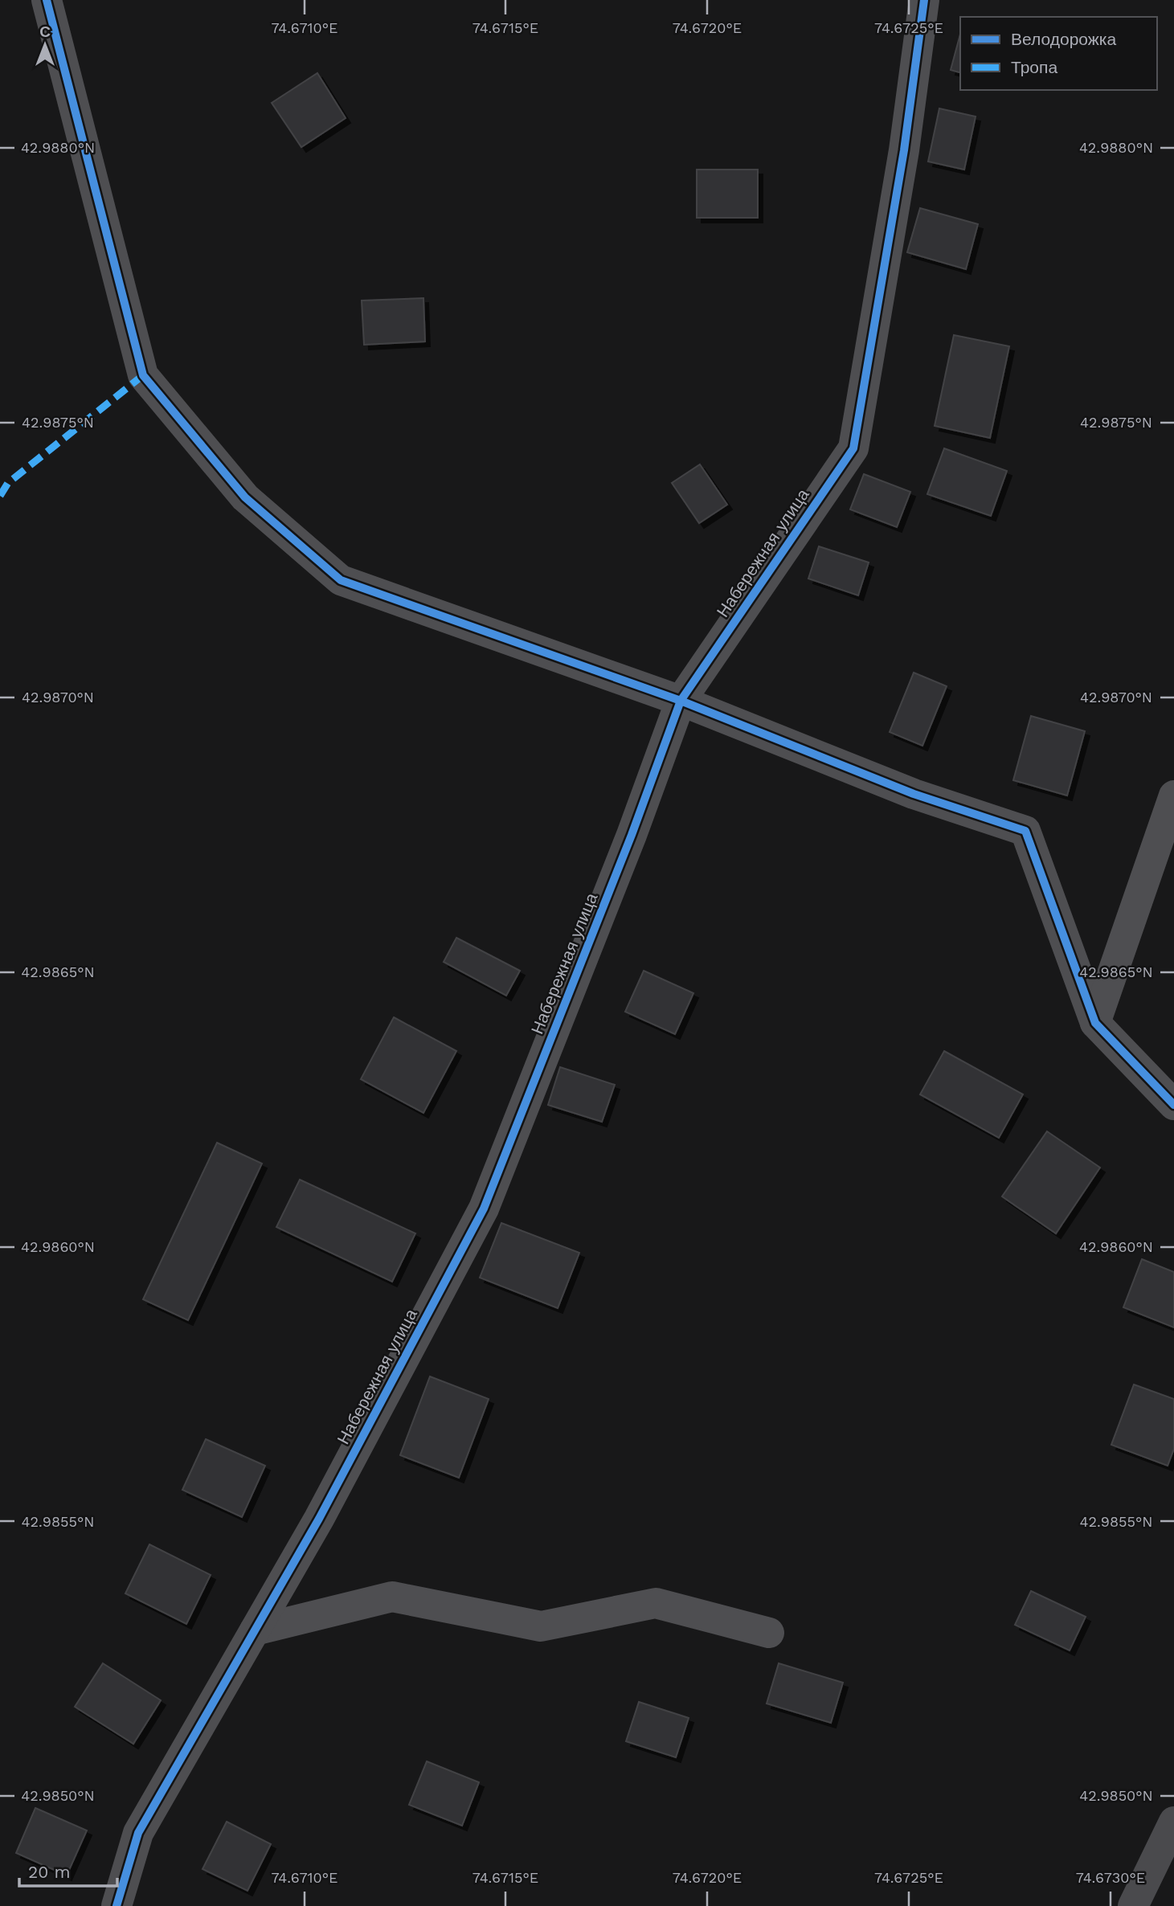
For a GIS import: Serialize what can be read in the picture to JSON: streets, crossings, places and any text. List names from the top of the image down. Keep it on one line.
{"streets":{"street":["Набережная улица"]},"legend":["Велодорожка","Тропа"],"scale_bar":"20 m","north":"top","coordinates":["74.6710°E","74.6715°E","74.6720°E","74.6725°E","42.9880°N","42.9875°N","42.9870°N","42.9865°N","42.9860°N","42.9855°N","42.9850°N","74.6730°E"]}
